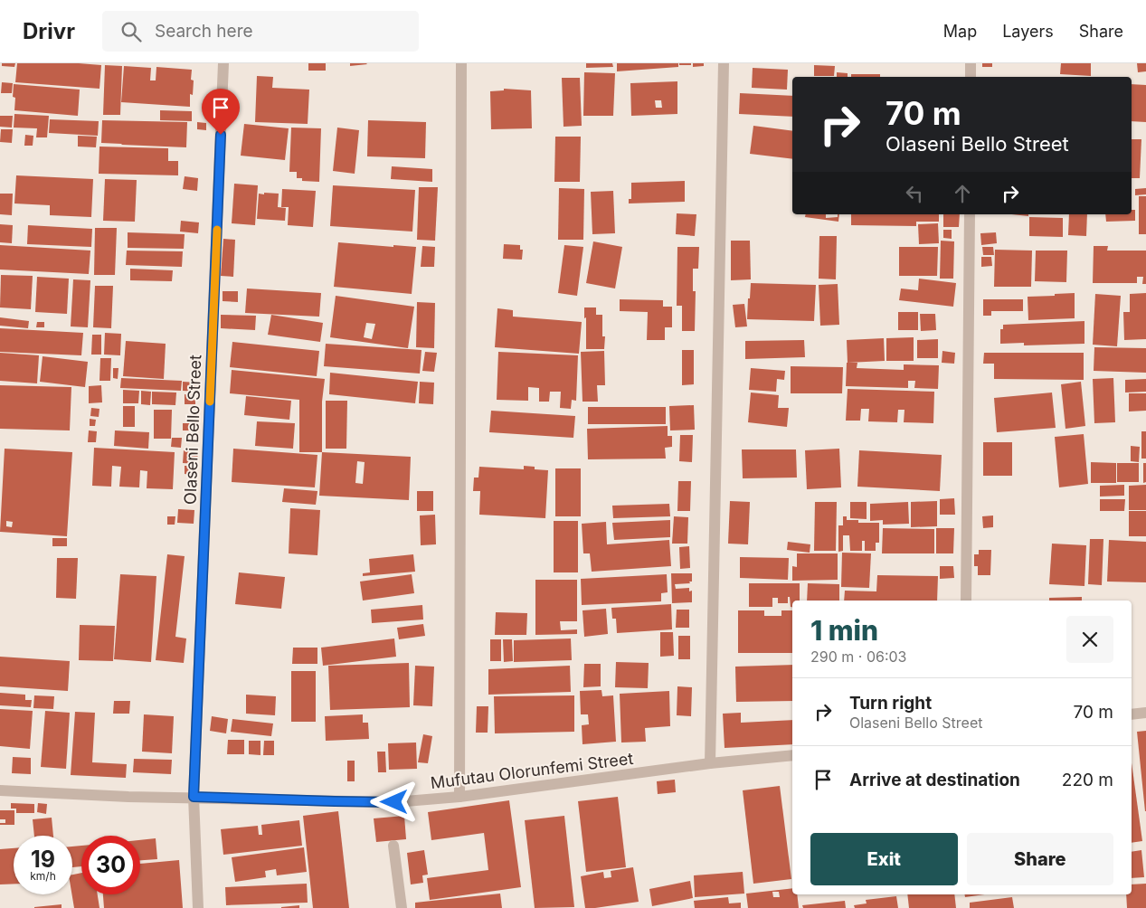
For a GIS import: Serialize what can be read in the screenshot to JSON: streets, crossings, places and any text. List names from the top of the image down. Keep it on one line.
{"streets":{"street":["Olaseni Bello Street","Mufutau Olorunfemi Street"]},"crossings":[["Olaseni Bello Street","Mufutau Olorunfemi Street"]],"page":{"header":"Drivr","search":"Search here","nav":["Map","Layers","Share"],"turn":["70 m","Olaseni Bello Street"],"heading":["1 min","290 m · 06:03"],"list":[{"name":"Turn right","note":"Olaseni Bello Street","value":"70 m"},{"name":"Arrive at destination","value":"220 m"}],"buttons":["Exit","Share"],"speed":"19 km/h","limit":"30"}}
